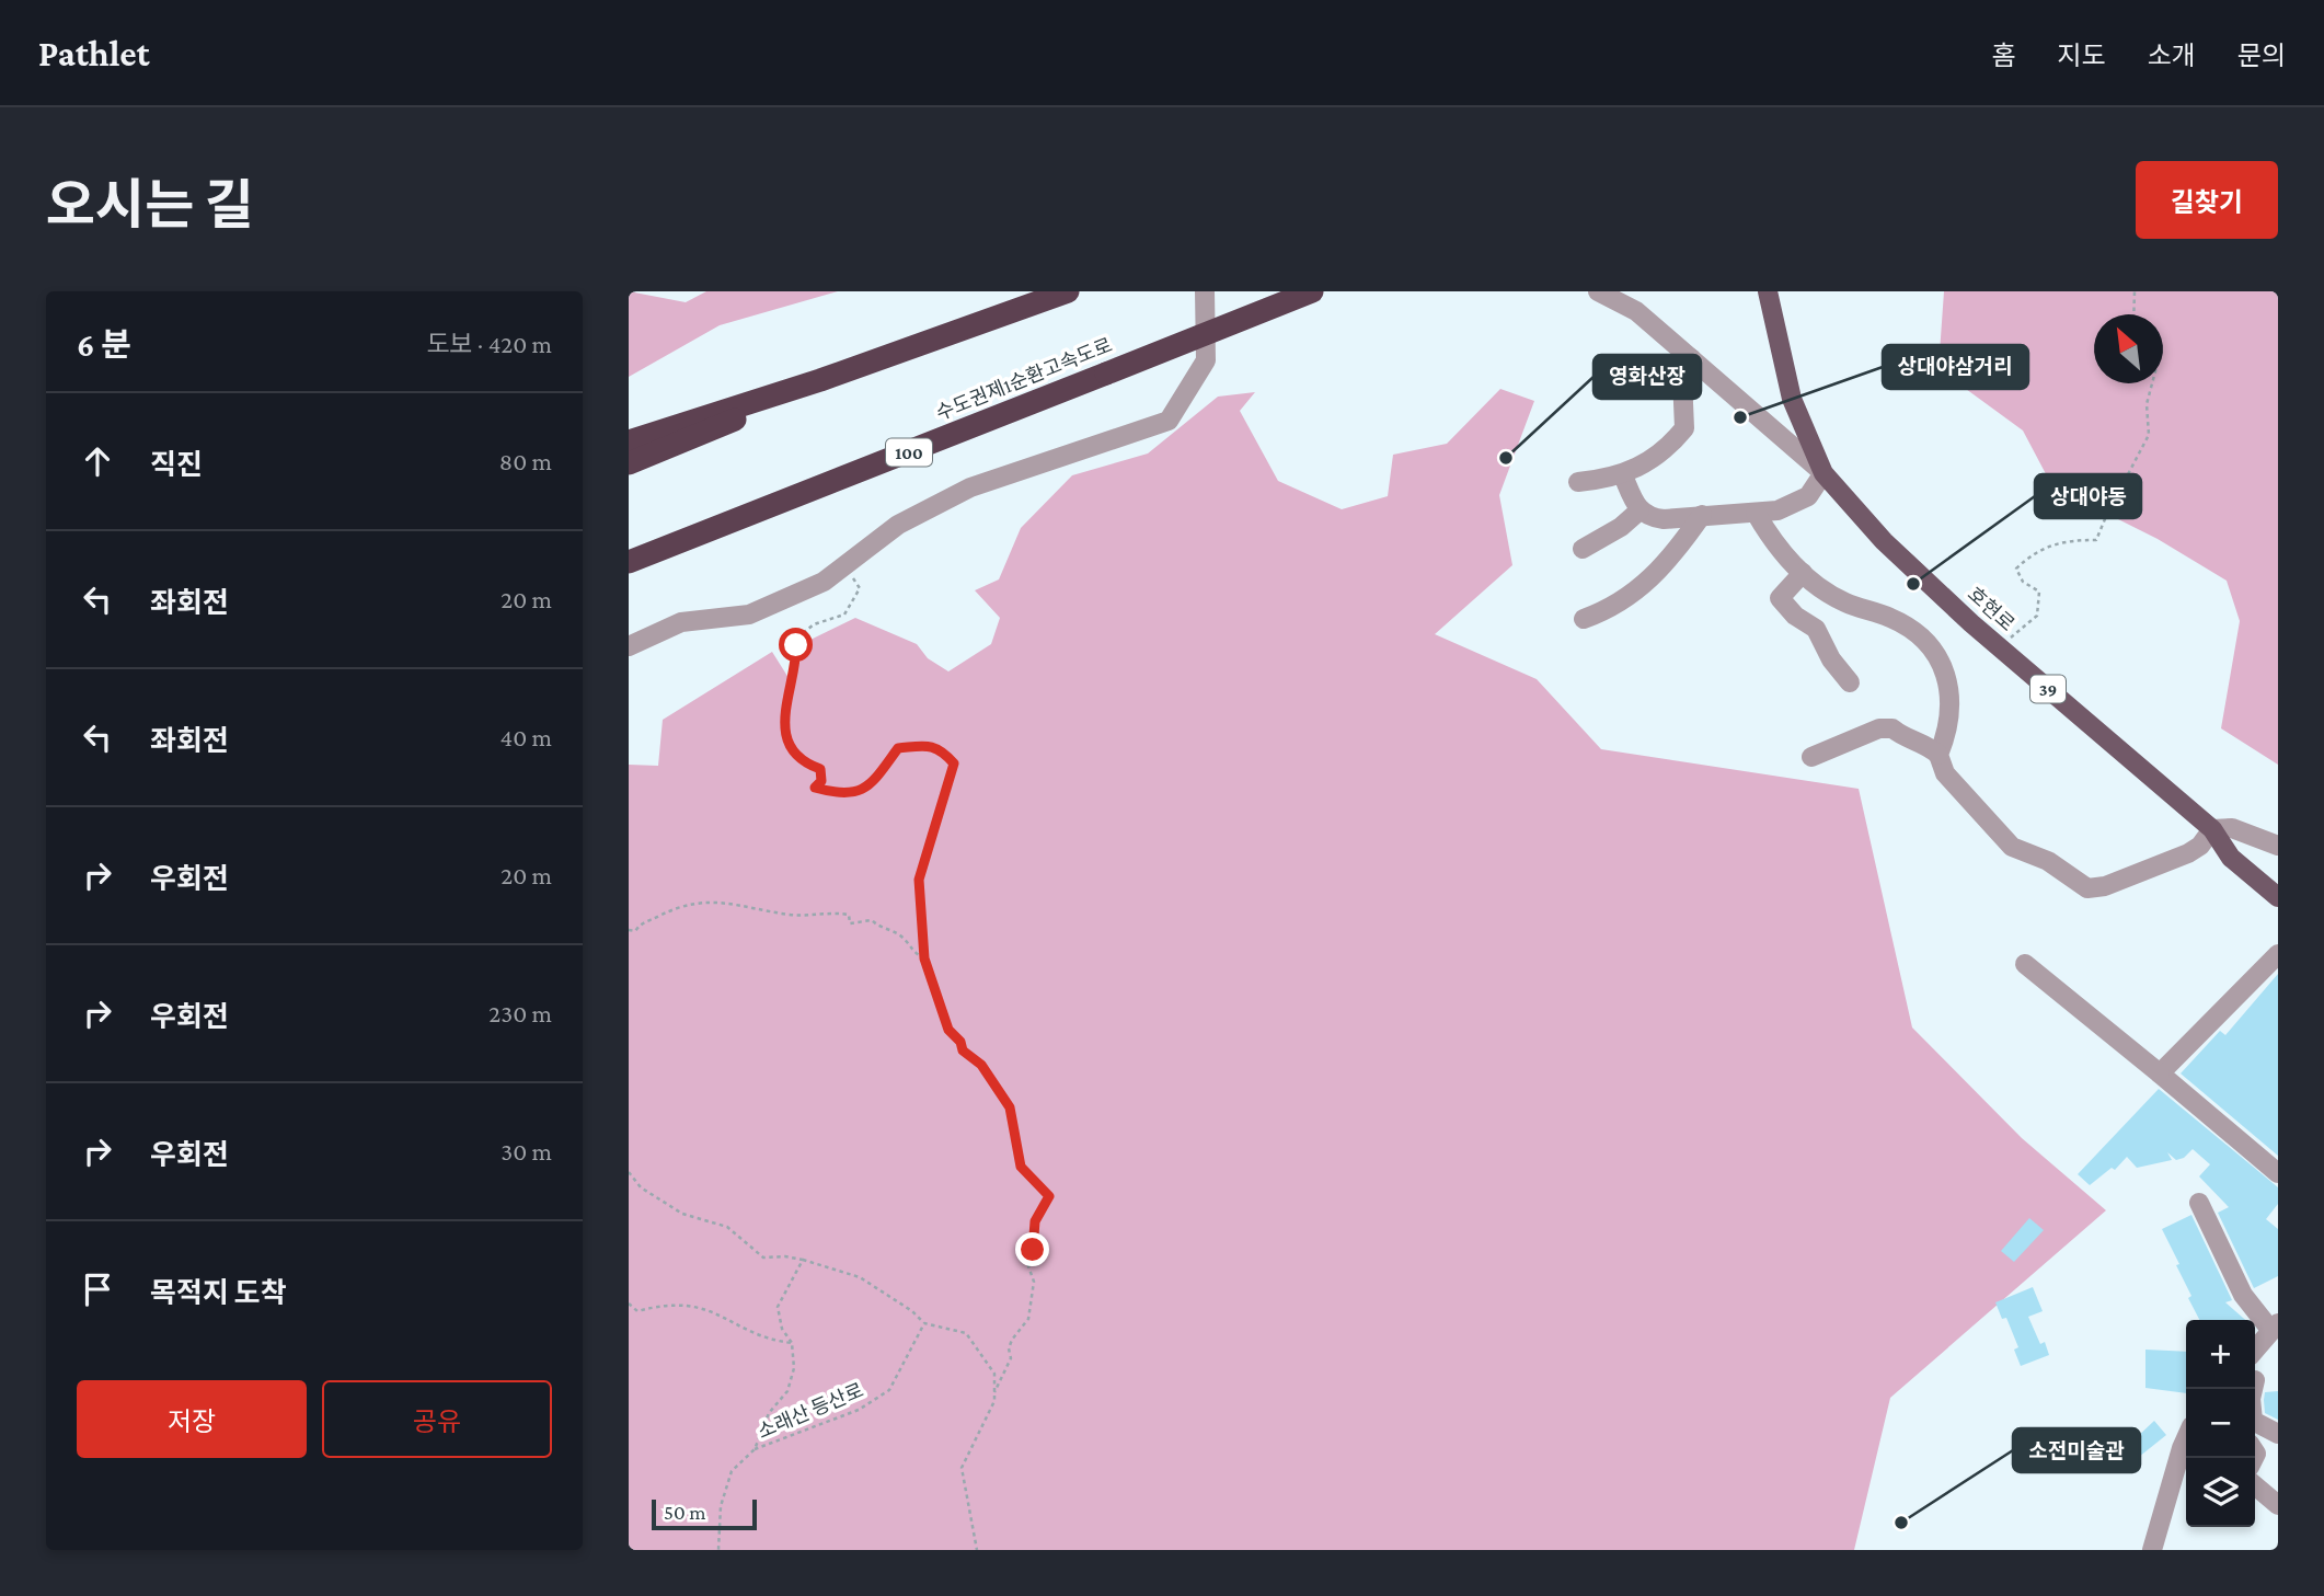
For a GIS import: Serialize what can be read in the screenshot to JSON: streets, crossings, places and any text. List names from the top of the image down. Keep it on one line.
{"streets":{"highway":["수도권제1순환고속도로","100"],"main road":["호현로","39"],"path":["소래산 등산로"]},"places":["상대야삼거리","영화산장","상대야동","소전미술관"],"scale_bar":"50 m","north":"top left","page":{"header":"Pathlet","nav":["홈","지도","소개","문의"],"title":"오시는 길","buttons":["길찾기",["저장","공유"]],"heading":["6 분","도보 · 420 m"],"list":[["직진","80 m"],["좌회전","20 m"],["좌회전","40 m"],["우회전","20 m"],["우회전","230 m"],["우회전","30 m"],"목적지 도착"],"map_buttons":["+","−"],"scale":"50 m"}}
